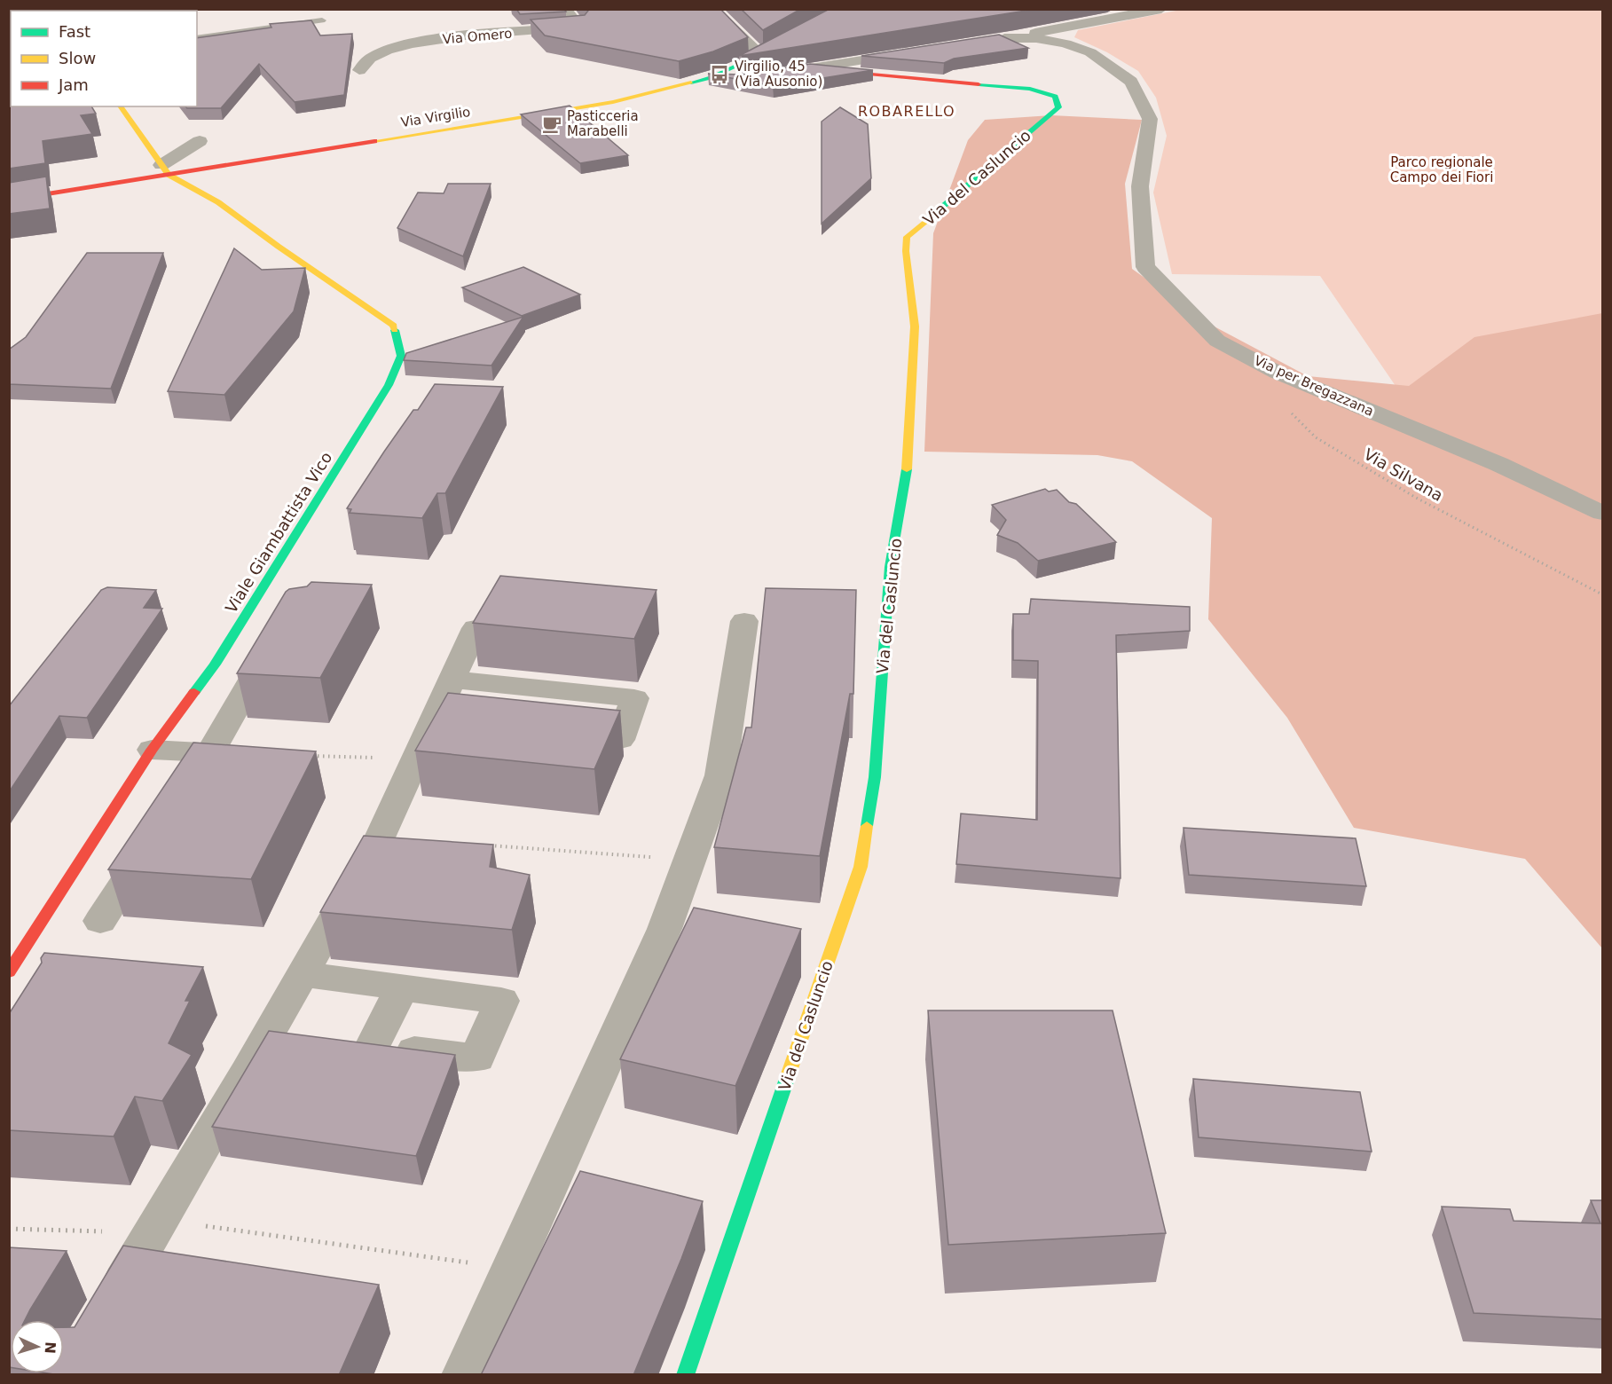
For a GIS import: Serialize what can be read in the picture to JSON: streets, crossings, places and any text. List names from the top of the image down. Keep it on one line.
{"streets":{"street":["Via Omero","Via Virgilio","Via del Casluncio","Via per Bregazzana","Viale Giambattista Vico"],"path":["Via Silvana"]},"crossings":[["Via Virgilio","Viale Giambattista Vico"]],"districts":["ROBARELLO"],"parks":["Parco regionale Campo dei Fiori"],"places":{"bus stop":["Virgilio, 45 (Via Ausonio)"],"cafe":["Pasticceria Marabelli"]},"legend":["Fast","Slow","Jam"],"north":"right"}
